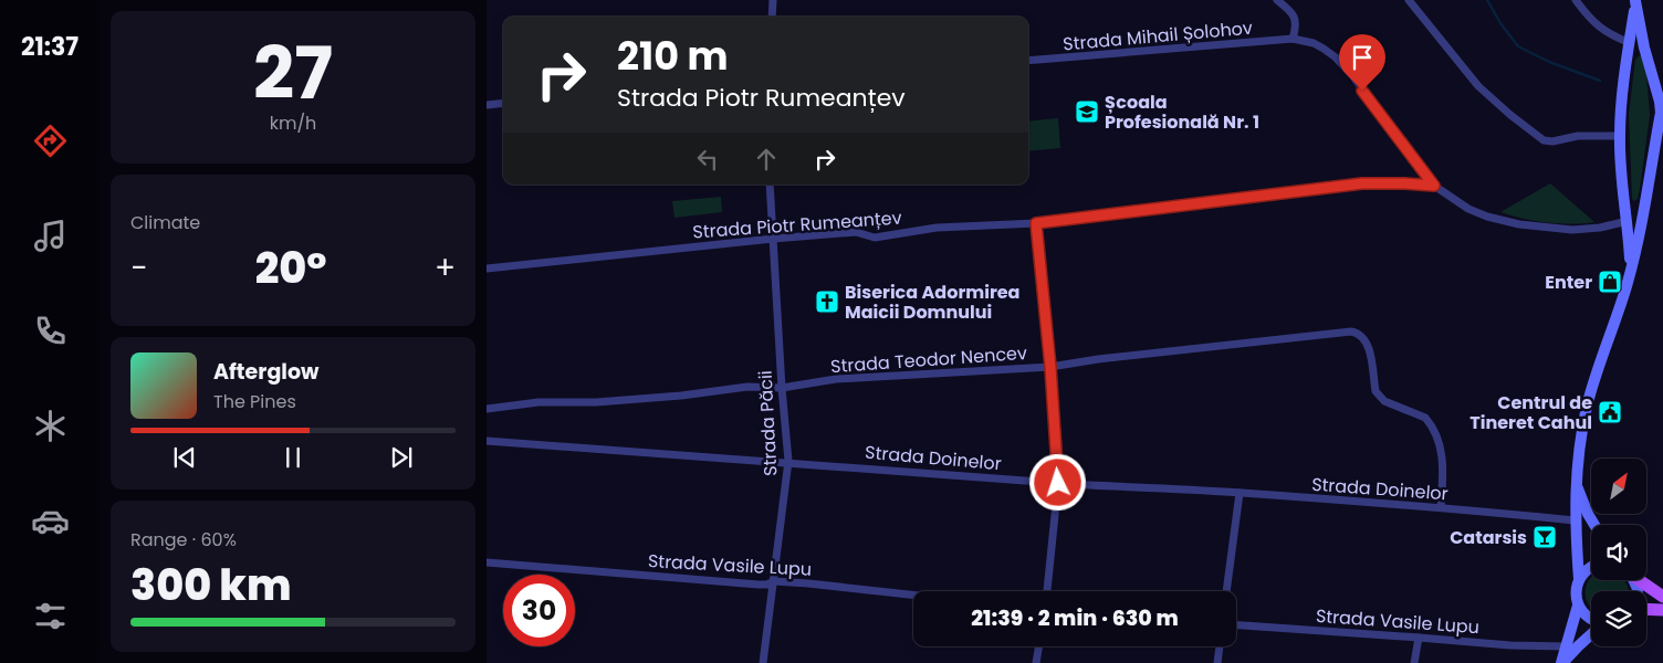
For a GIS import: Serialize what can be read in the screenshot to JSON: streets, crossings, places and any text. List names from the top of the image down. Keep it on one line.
{"streets":{"street":["Strada Mihail Șolohov","Strada Piotr Rumeanțev","Strada Teodor Nencev","Strada Păcii","Strada Doinelor","Strada Vasile Lupu"]},"crossings":[["Strada Mihail Șolohov","Strada Piotr Rumeanțev"],["Strada Piotr Rumeanțev","Strada Păcii"],["Strada Teodor Nencev","Strada Păcii"],["Strada Teodor Nencev","Strada Doinelor"],["Strada Păcii","Strada Doinelor"],["Strada Păcii","Strada Vasile Lupu"]],"places":{"school or university":["Școala Profesională Nr. 1"],"shop":["Enter"],"church":["Biserica Adormirea Maicii Domnului"],"public building":["Centrul de Tineret Cahul"],"bar":["Catarsis"]},"north":"top right","page":{"tabs":"21:37","tile":[["27","km/h"],"Climate",["Range · 60%","300 km"]],"turn":["210 m","Strada Piotr Rumeanțev"],"heat":["−","20°","+"],"song":["Afterglow","The Pines"],"limit":"30","trip":"21:39 · 2 min · 630 m"}}
